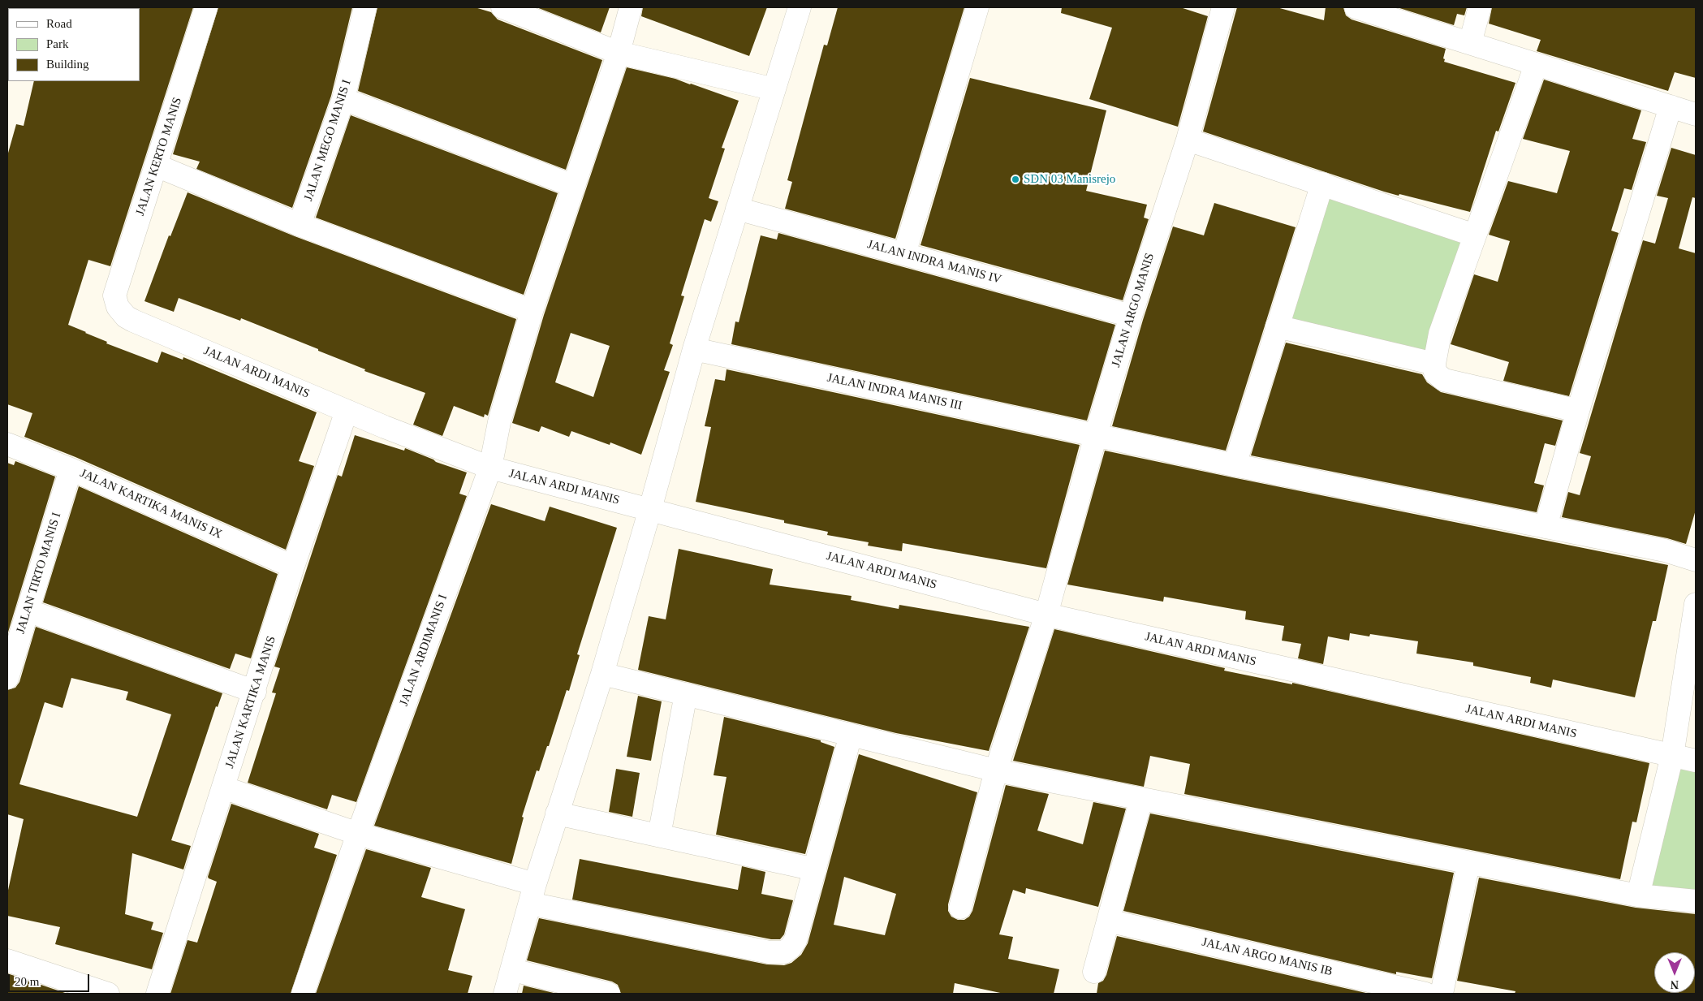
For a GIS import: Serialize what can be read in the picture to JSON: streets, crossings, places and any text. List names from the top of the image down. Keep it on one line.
{"streets":{"street":["JALAN MEGO MANIS I","JALAN KERTO MANIS","JALAN INDRA MANIS IV","JALAN ARGO MANIS","JALAN ARDI MANIS","JALAN INDRA MANIS III","JALAN KARTIKA MANIS IX","JALAN TIRTO MANIS I","JALAN ARDIMANIS I","JALAN KARTIKA MANIS","JALAN ARGO MANIS IB"]},"crossings":[["JALAN KERTO MANIS","JALAN ARDI MANIS"],["JALAN INDRA MANIS IV","JALAN ARGO MANIS"],["JALAN ARGO MANIS","JALAN ARDI MANIS"],["JALAN ARGO MANIS","JALAN INDRA MANIS III"],["JALAN ARDI MANIS","JALAN ARDIMANIS I"],["JALAN ARDI MANIS","JALAN KARTIKA MANIS"],["JALAN KARTIKA MANIS IX","JALAN TIRTO MANIS I"],["JALAN KARTIKA MANIS IX","JALAN KARTIKA MANIS"]],"places":["SDN 03 Manisrejo"],"legend":["Road","Park","Building"],"scale_bar":"20 m","north":"bottom"}
